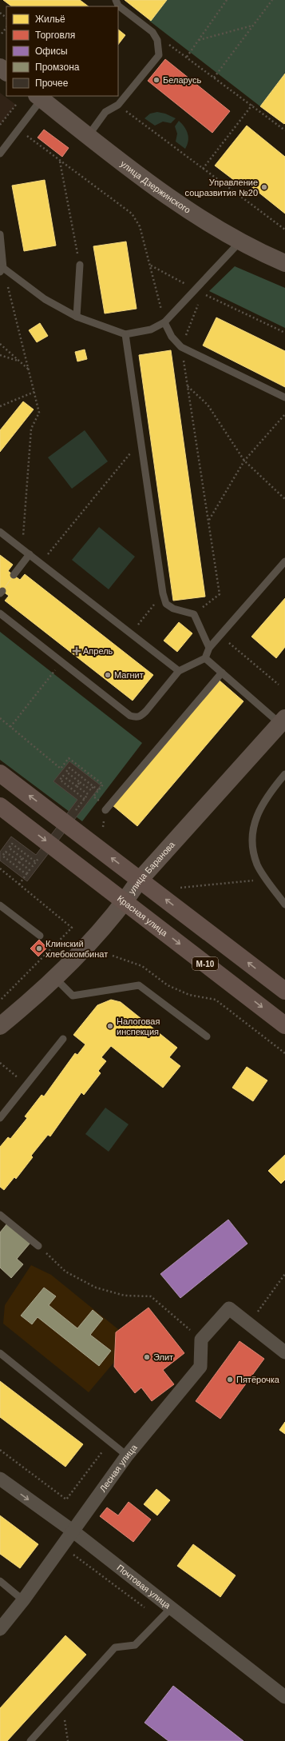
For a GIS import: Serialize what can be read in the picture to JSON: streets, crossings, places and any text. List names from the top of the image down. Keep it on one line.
{"streets":{"highway":["Красная улица","М-10"],"street":["улица Дзержинского","улица Баранова","Лесная улица","Почтовая улица"]},"crossings":[["улица Баранова","Красная улица"],["Лесная улица","Почтовая улица"]],"places":{"other":["Беларусь","Управление соцразвития №20","Магнит","Клинский хлебокомбинат","Налоговая инспекция","Элит","Пятёрочка"],"health":["Апрель"]},"legend":["Жильё","Торговля","Офисы","Промзона","Прочее"]}
